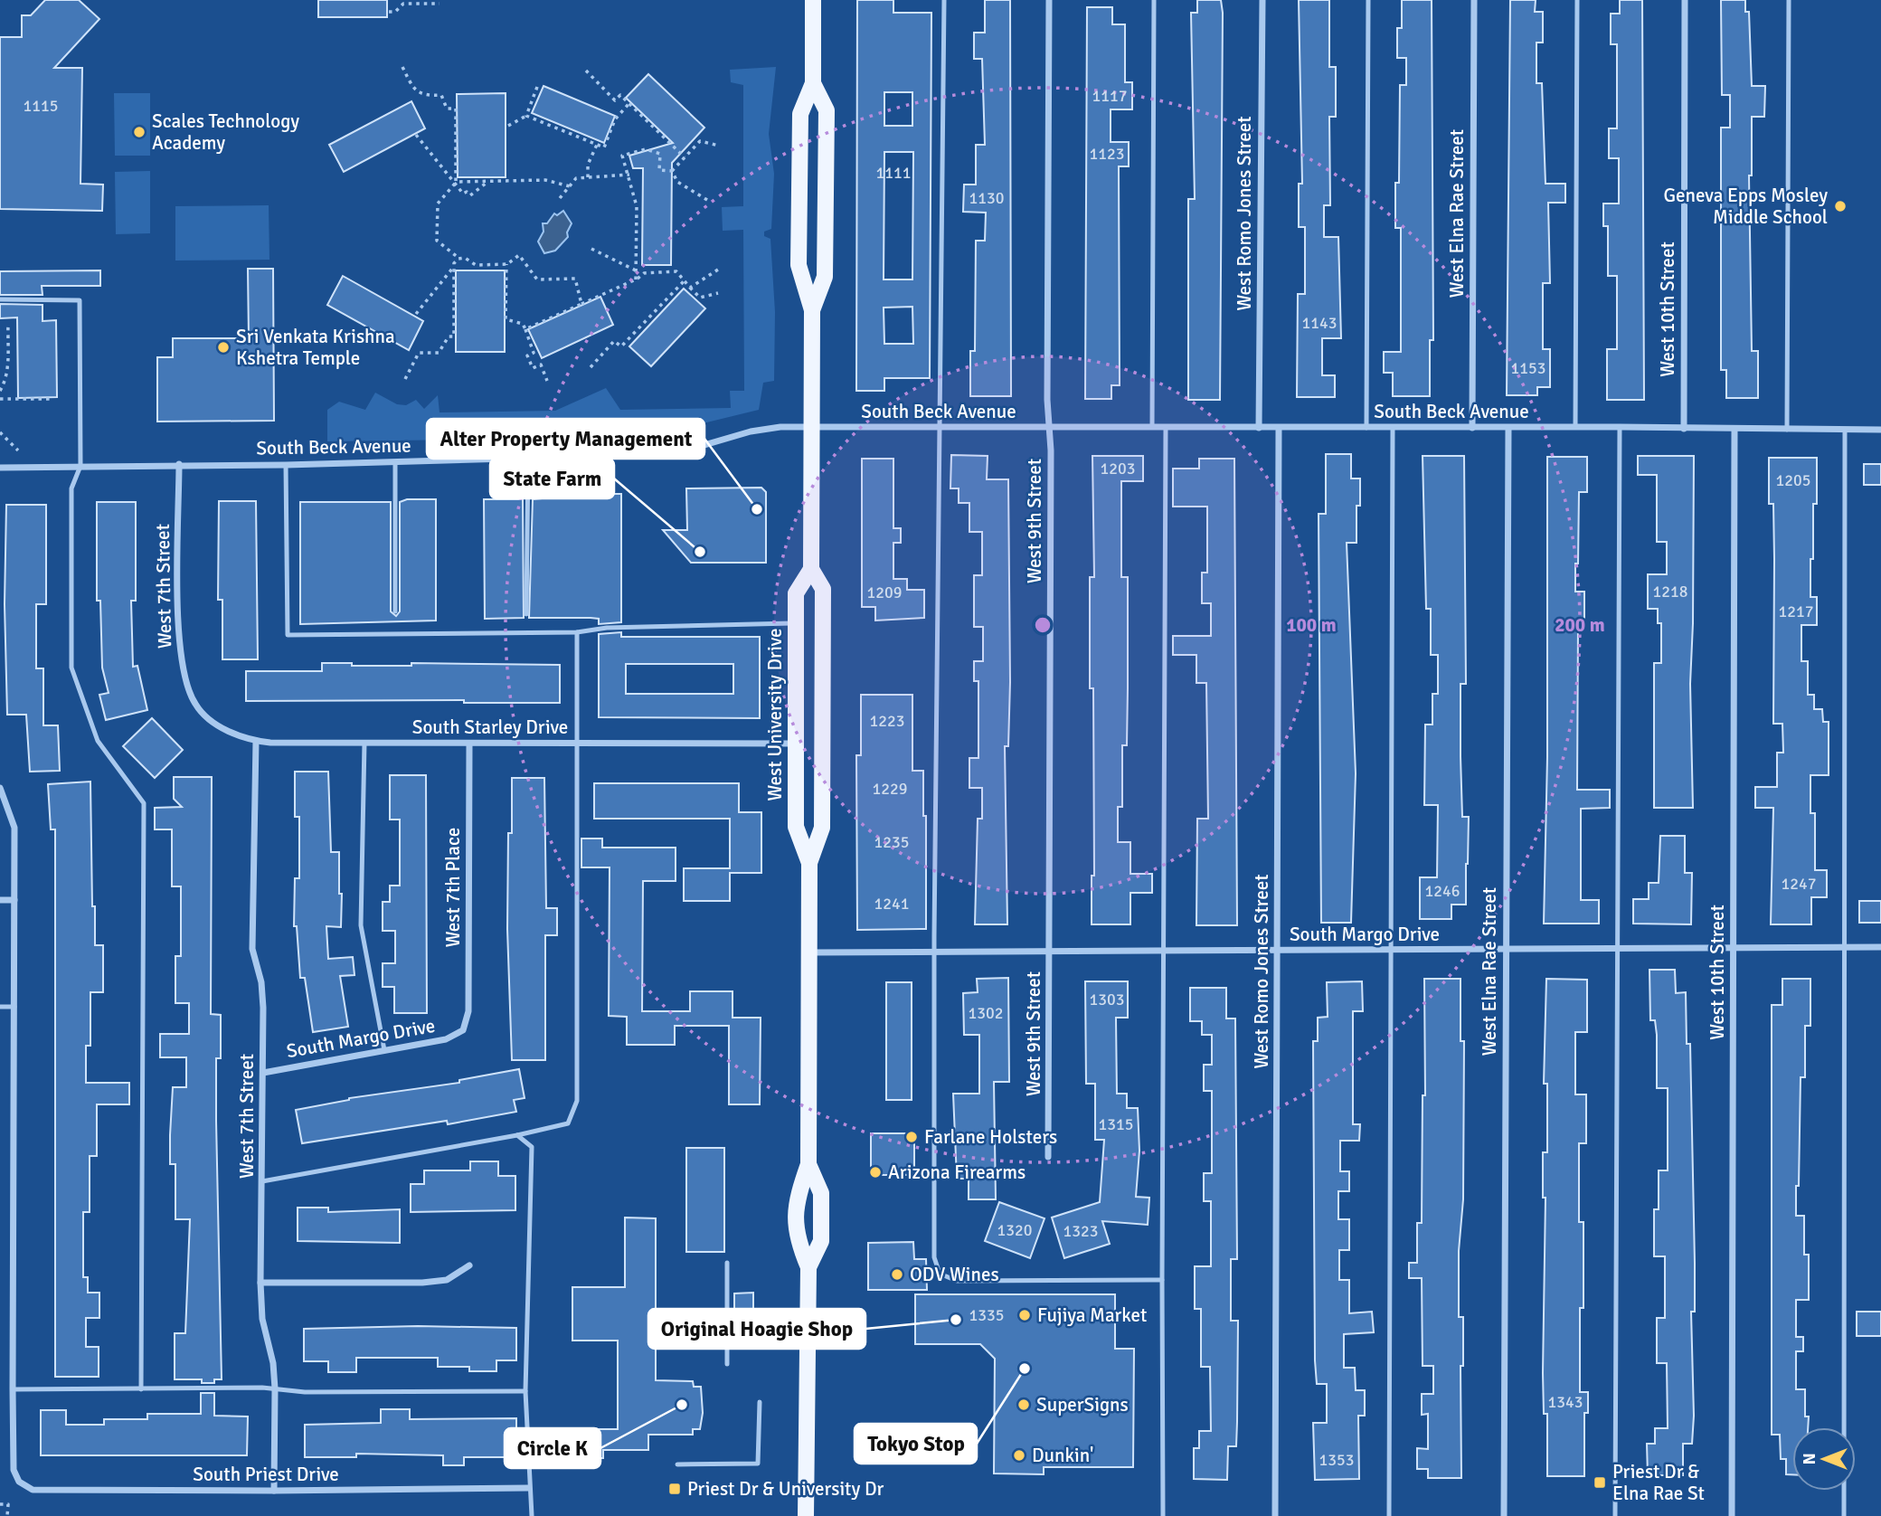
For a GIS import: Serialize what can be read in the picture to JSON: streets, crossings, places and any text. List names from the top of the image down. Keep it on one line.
{"streets":{"main road":["West University Drive"],"street":["West Romo Jones Street","West Elna Rae Street","West 10th Street","South Beck Avenue","West 9th Street","West 7th Street","South Starley Drive","West 7th Place","South Margo Drive","South Priest Drive"]},"crossings":[["West Romo Jones Street","South Beck Avenue"],["West Romo Jones Street","South Margo Drive"],["West Elna Rae Street","South Beck Avenue"],["West Elna Rae Street","South Margo Drive"],["West 10th Street","South Beck Avenue"],["West 10th Street","South Margo Drive"],["South Beck Avenue","West 9th Street"],["South Beck Avenue","West 7th Street"],["South Beck Avenue","West University Drive"],["West 9th Street","South Margo Drive"],["West 7th Street","South Starley Drive"],["West 7th Street","South Margo Drive"],["West 7th Street","South Priest Drive"],["West University Drive","South Starley Drive"],["West University Drive","South Margo Drive"],["South Starley Drive","West 7th Place"],["West 7th Place","South Margo Drive"]],"places":{"other":["Scales Technology Academy","Geneva Epps Mosley Middle School","Sri Venkata Krishna Kshetra Temple","Alter Property Management","State Farm","Farlane Holsters","Arizona Firearms","ODV Wines","Fujiya Market","Original Hoagie Shop","Tokyo Stop","Circle K","SuperSigns","Dunkin'"],"transit":["Priest Dr & Elna Rae St","Priest Dr & University Dr"]},"house_numbers":["1117","1115","1123","1111","1130","1143","1153","1203","1205","1218","1209","1217","1223","1229","1235","1247","1246","1241","1303","1302","1315","1320","1323","1335","1343","1353"],"north":"left","rings":["100 m","200 m"]}
